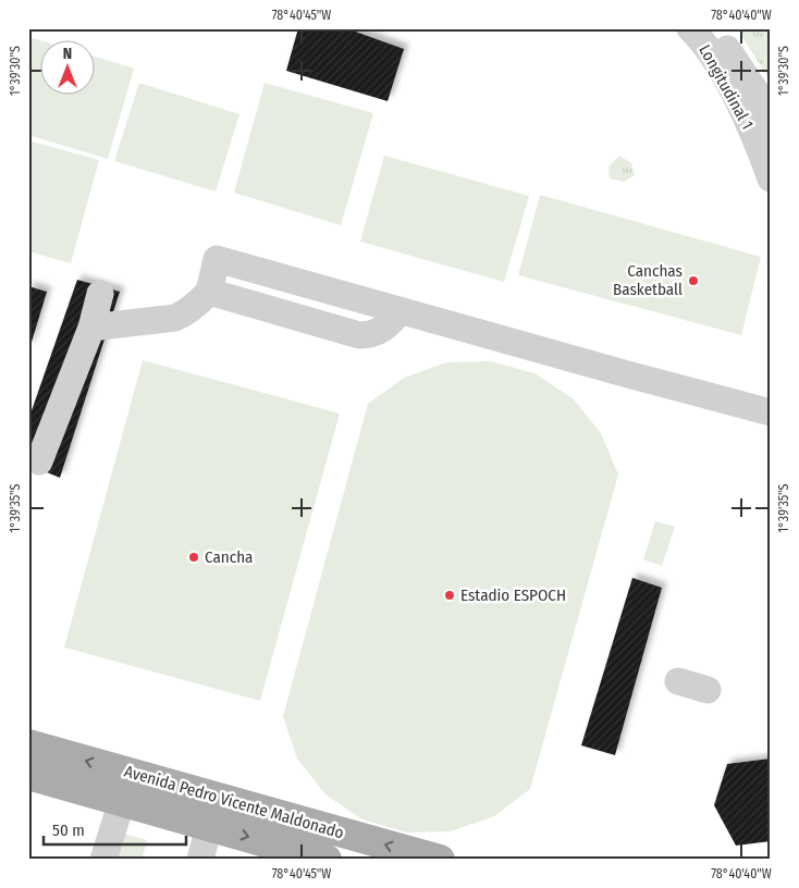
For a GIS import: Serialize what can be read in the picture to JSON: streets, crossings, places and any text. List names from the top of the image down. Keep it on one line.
{"streets":{"main road":["Avenida Pedro Vicente Maldonado"],"street":["Longitudinal 1"]},"places":["Canchas Basketball","Cancha","Estadio ESPOCH"],"scale_bar":"50 m","north":"top","coordinates":["78°40'45\"W","78°40'40\"W","1°39'30\"S","1°39'35\"S"]}
